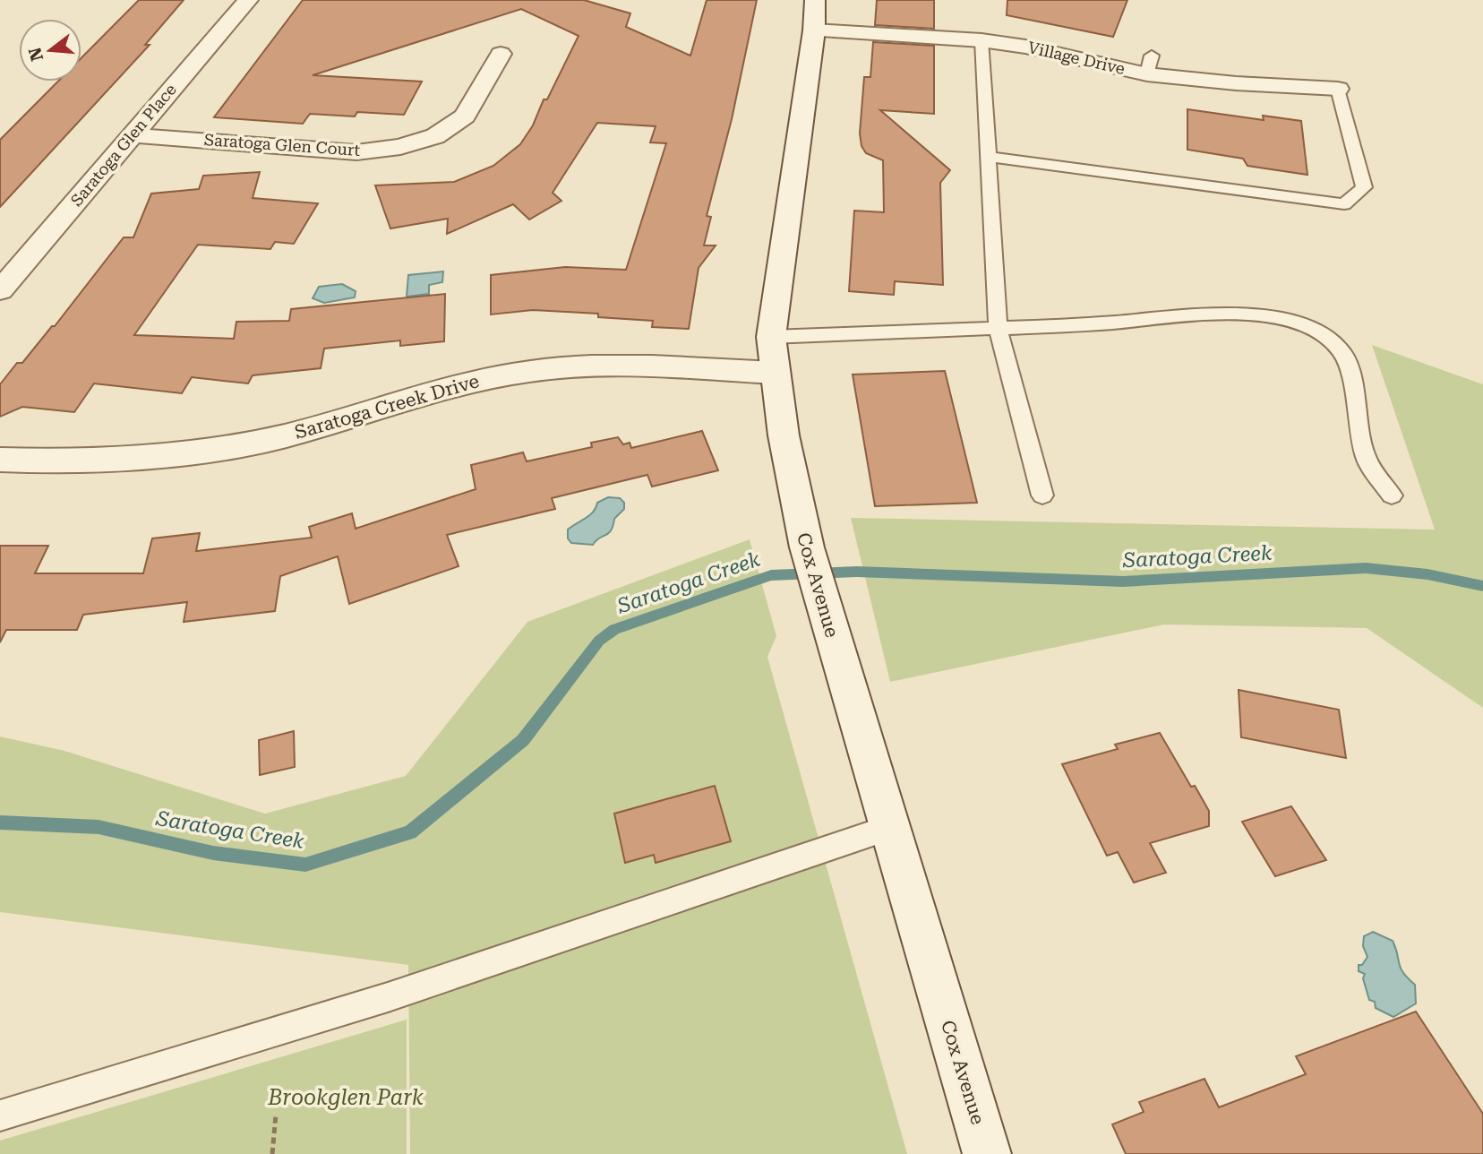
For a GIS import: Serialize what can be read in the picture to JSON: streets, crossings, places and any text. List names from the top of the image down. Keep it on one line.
{"streets":{"street":["Village Drive","Saratoga Glen Place","Saratoga Glen Court","Saratoga Creek Drive","Cox Avenue"]},"crossings":[["Village Drive","Cox Avenue"],["Saratoga Glen Place","Saratoga Glen Court"],["Saratoga Creek Drive","Cox Avenue"]],"water":["Saratoga Creek"],"parks":["Brookglen Park"],"north":"left"}
